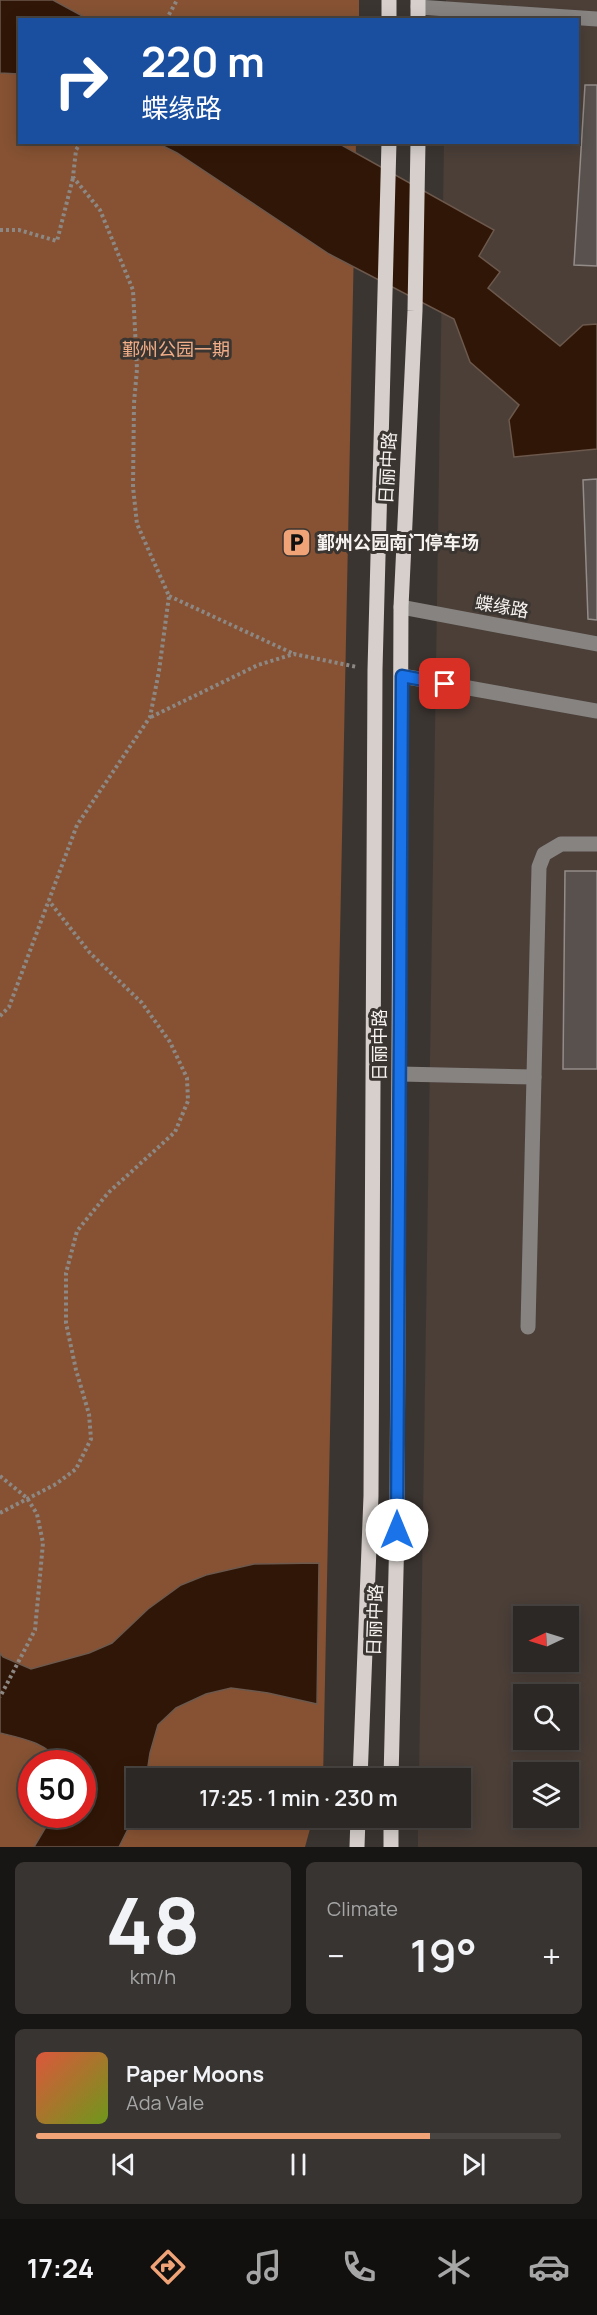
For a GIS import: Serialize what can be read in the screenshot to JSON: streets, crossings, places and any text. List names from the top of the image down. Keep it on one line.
{"streets":{"main road":["日丽中路"],"street":["蝶缘路"]},"crossings":[["日丽中路","蝶缘路"]],"parks":["鄞州公园一期"],"places":{"parking":["鄞州公园南门停车场"]},"north":"left","page":{"turn":["220 m","蝶缘路"],"limit":"50","trip":"17:25 · 1 min · 230 m","tile":[["48","km/h"],"Climate"],"heat":["−","19°","+"],"song":["Paper Moons","Ada Vale"],"tabs":"17:24"}}
